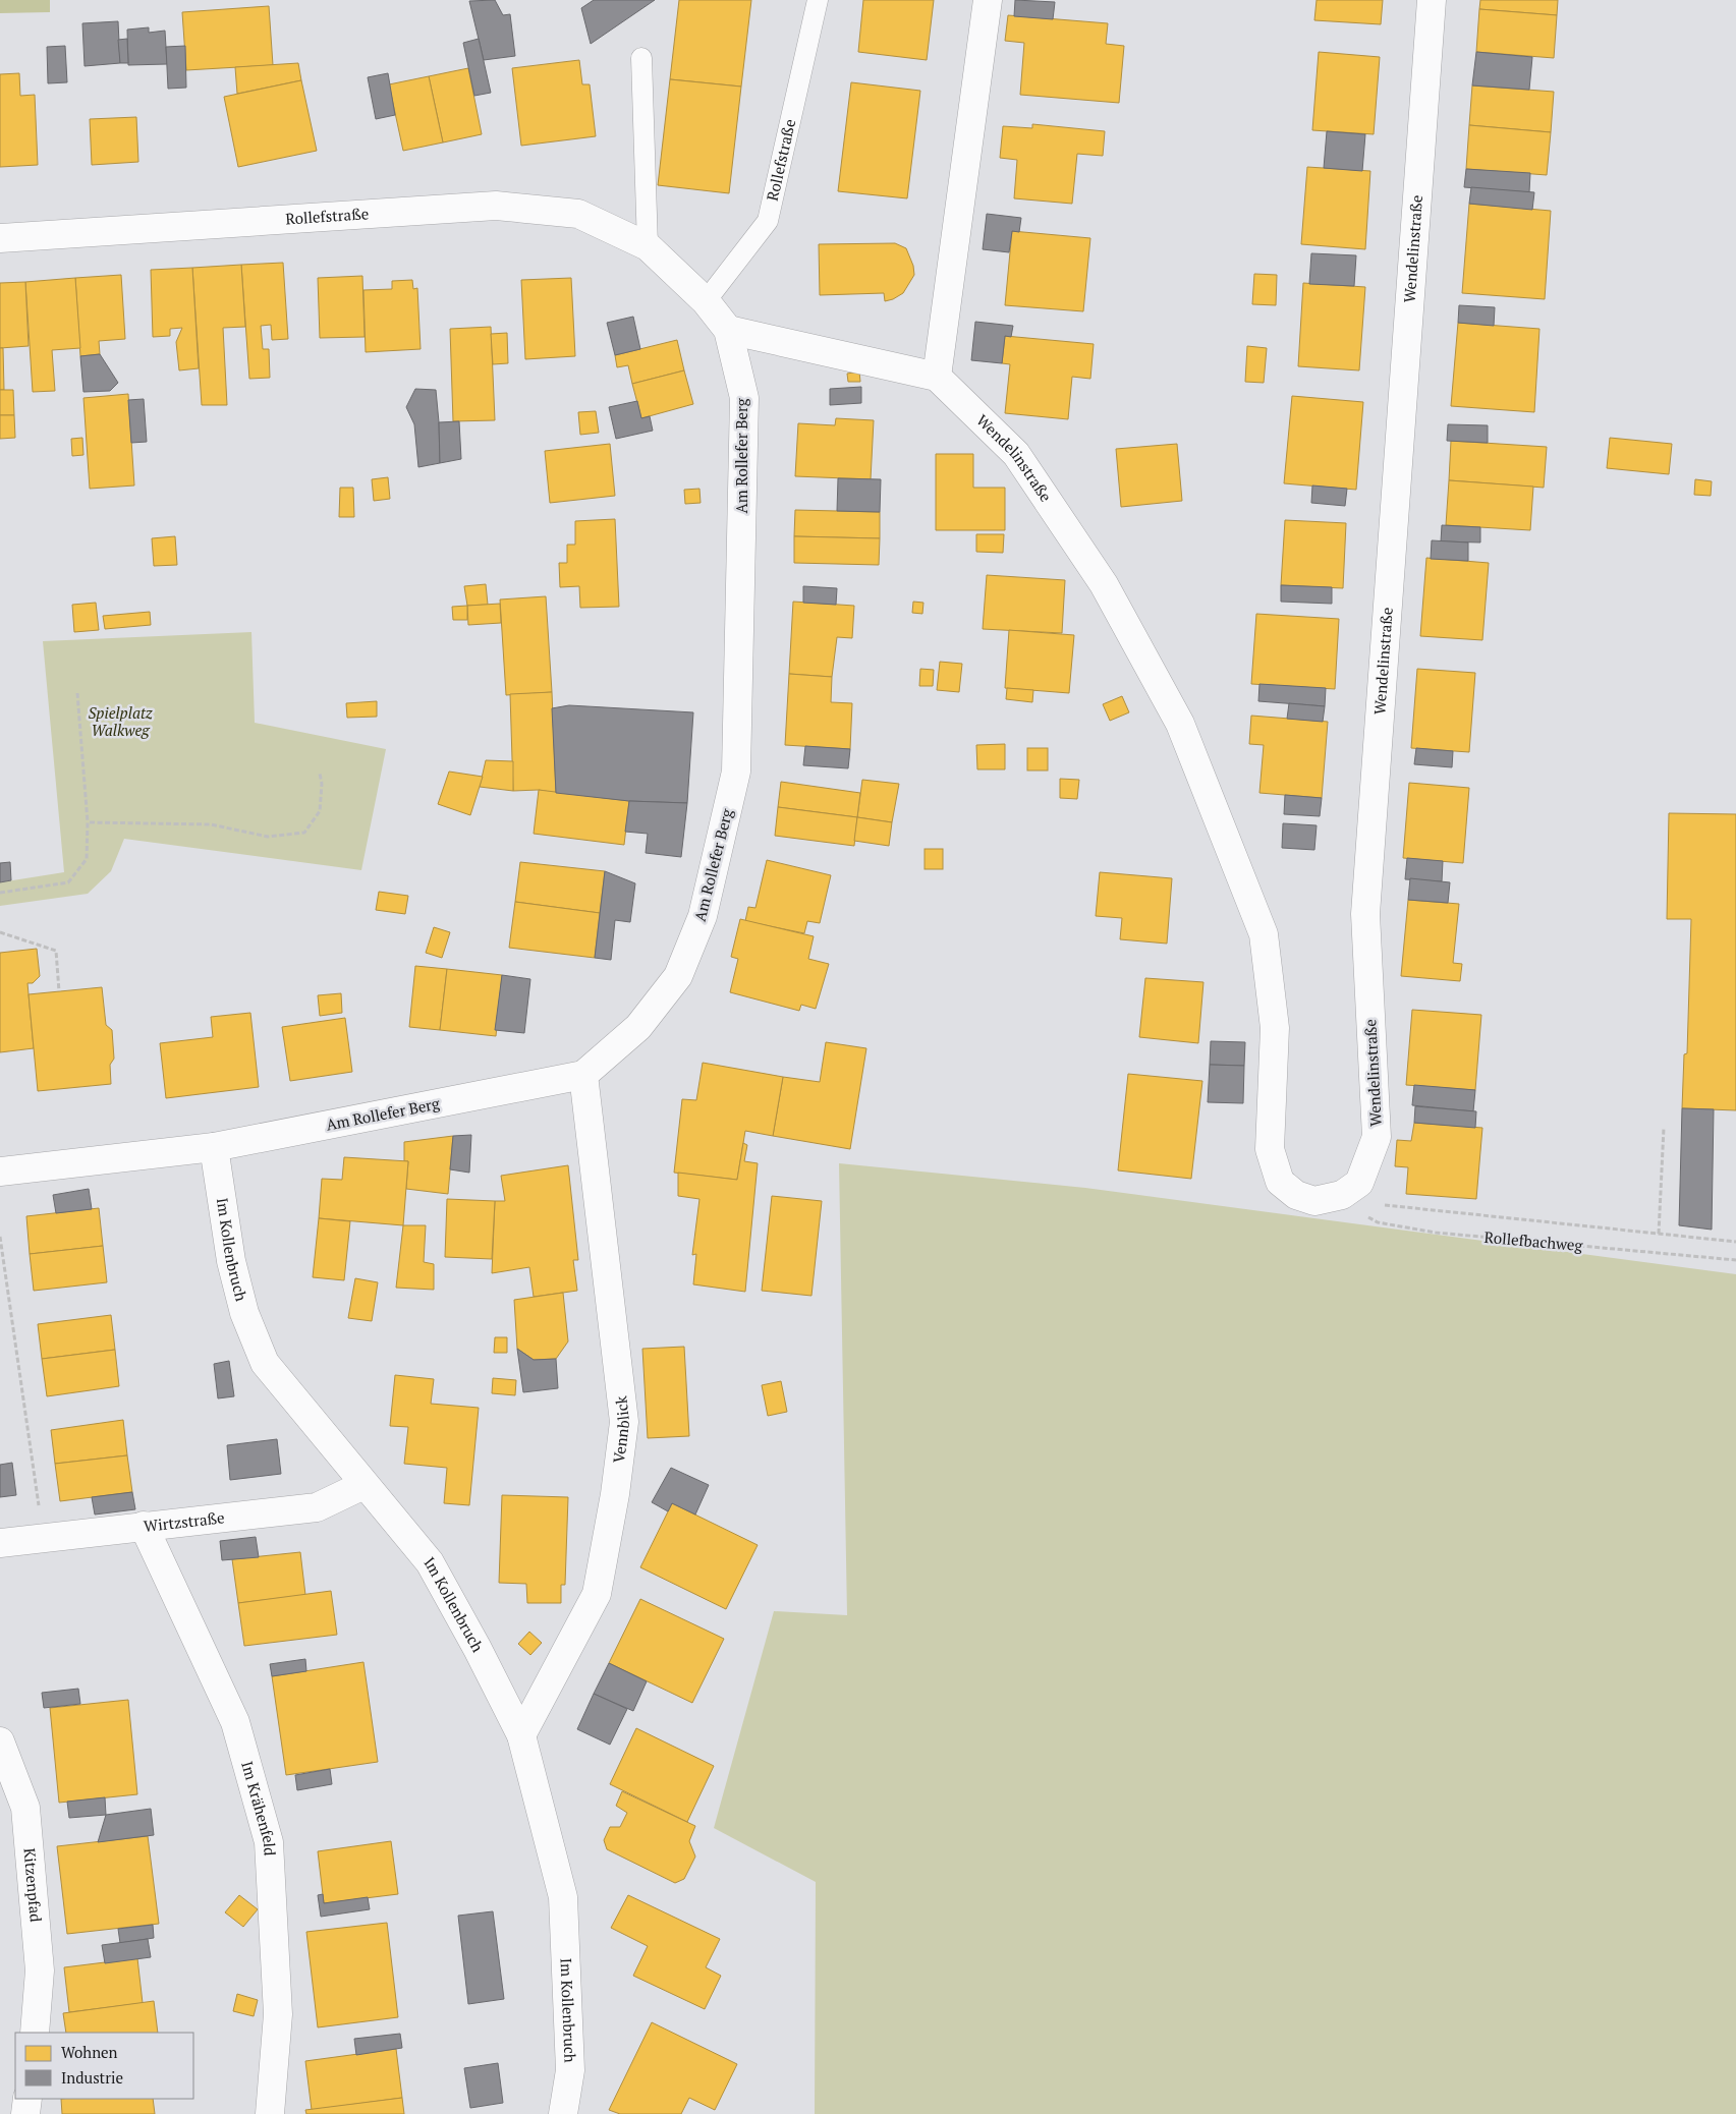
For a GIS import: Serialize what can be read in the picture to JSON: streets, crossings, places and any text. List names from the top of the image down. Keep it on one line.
{"streets":{"street":["Rollefstraße","Wendelinstraße","Am Rollefer Berg","Im Kollenbruch","Vennblick","Wirtzstraße","Im Krähenfeld","Kitzenpfad"],"path":["Rollefbachweg"]},"crossings":[["Rollefstraße","Am Rollefer Berg"],["Wendelinstraße","Rollefbachweg"],["Am Rollefer Berg","Im Kollenbruch"],["Am Rollefer Berg","Vennblick"],["Im Kollenbruch","Vennblick"],["Im Kollenbruch","Wirtzstraße"],["Wirtzstraße","Im Krähenfeld"]],"parks":["Spielplatz Walkweg"],"legend":["Wohnen","Industrie"]}
